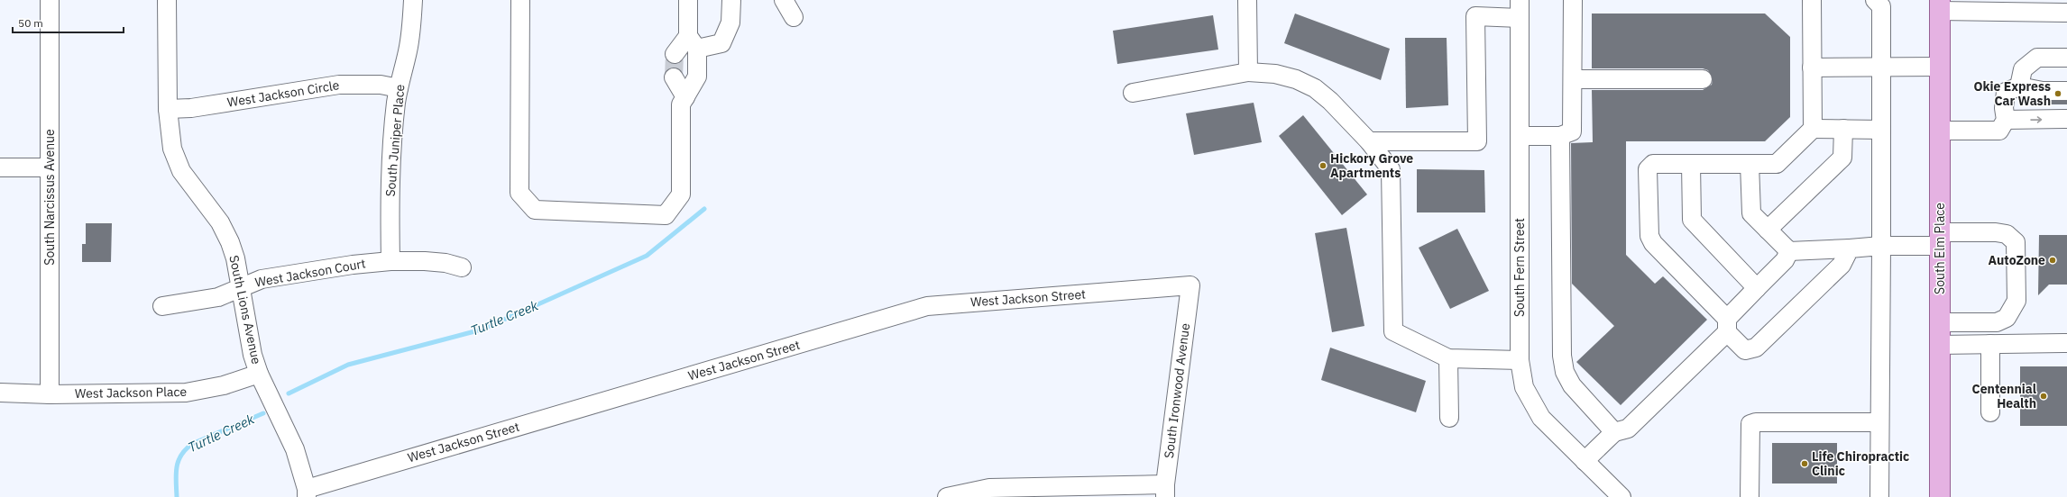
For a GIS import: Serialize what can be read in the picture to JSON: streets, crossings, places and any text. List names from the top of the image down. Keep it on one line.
{"streets":{"main road":["South Elm Place"],"street":["West Jackson Circle","South Juniper Place","South Narcissus Avenue","South Fern Street","West Jackson Court","West Jackson Street","South Lions Avenue","South Ironwood Avenue","West Jackson Place"]},"crossings":[["West Jackson Circle","South Juniper Place"],["West Jackson Circle","South Lions Avenue"],["South Juniper Place","West Jackson Court"],["South Narcissus Avenue","West Jackson Place"],["West Jackson Court","South Lions Avenue"],["West Jackson Street","South Lions Avenue"],["West Jackson Street","South Ironwood Avenue"],["South Lions Avenue","West Jackson Place"]],"water":["Turtle Creek"],"places":["Okie Express Car Wash","Hickory Grove Apartments","AutoZone","Centennial Health","Life Chiropractic Clinic"],"scale_bar":"50 m"}
